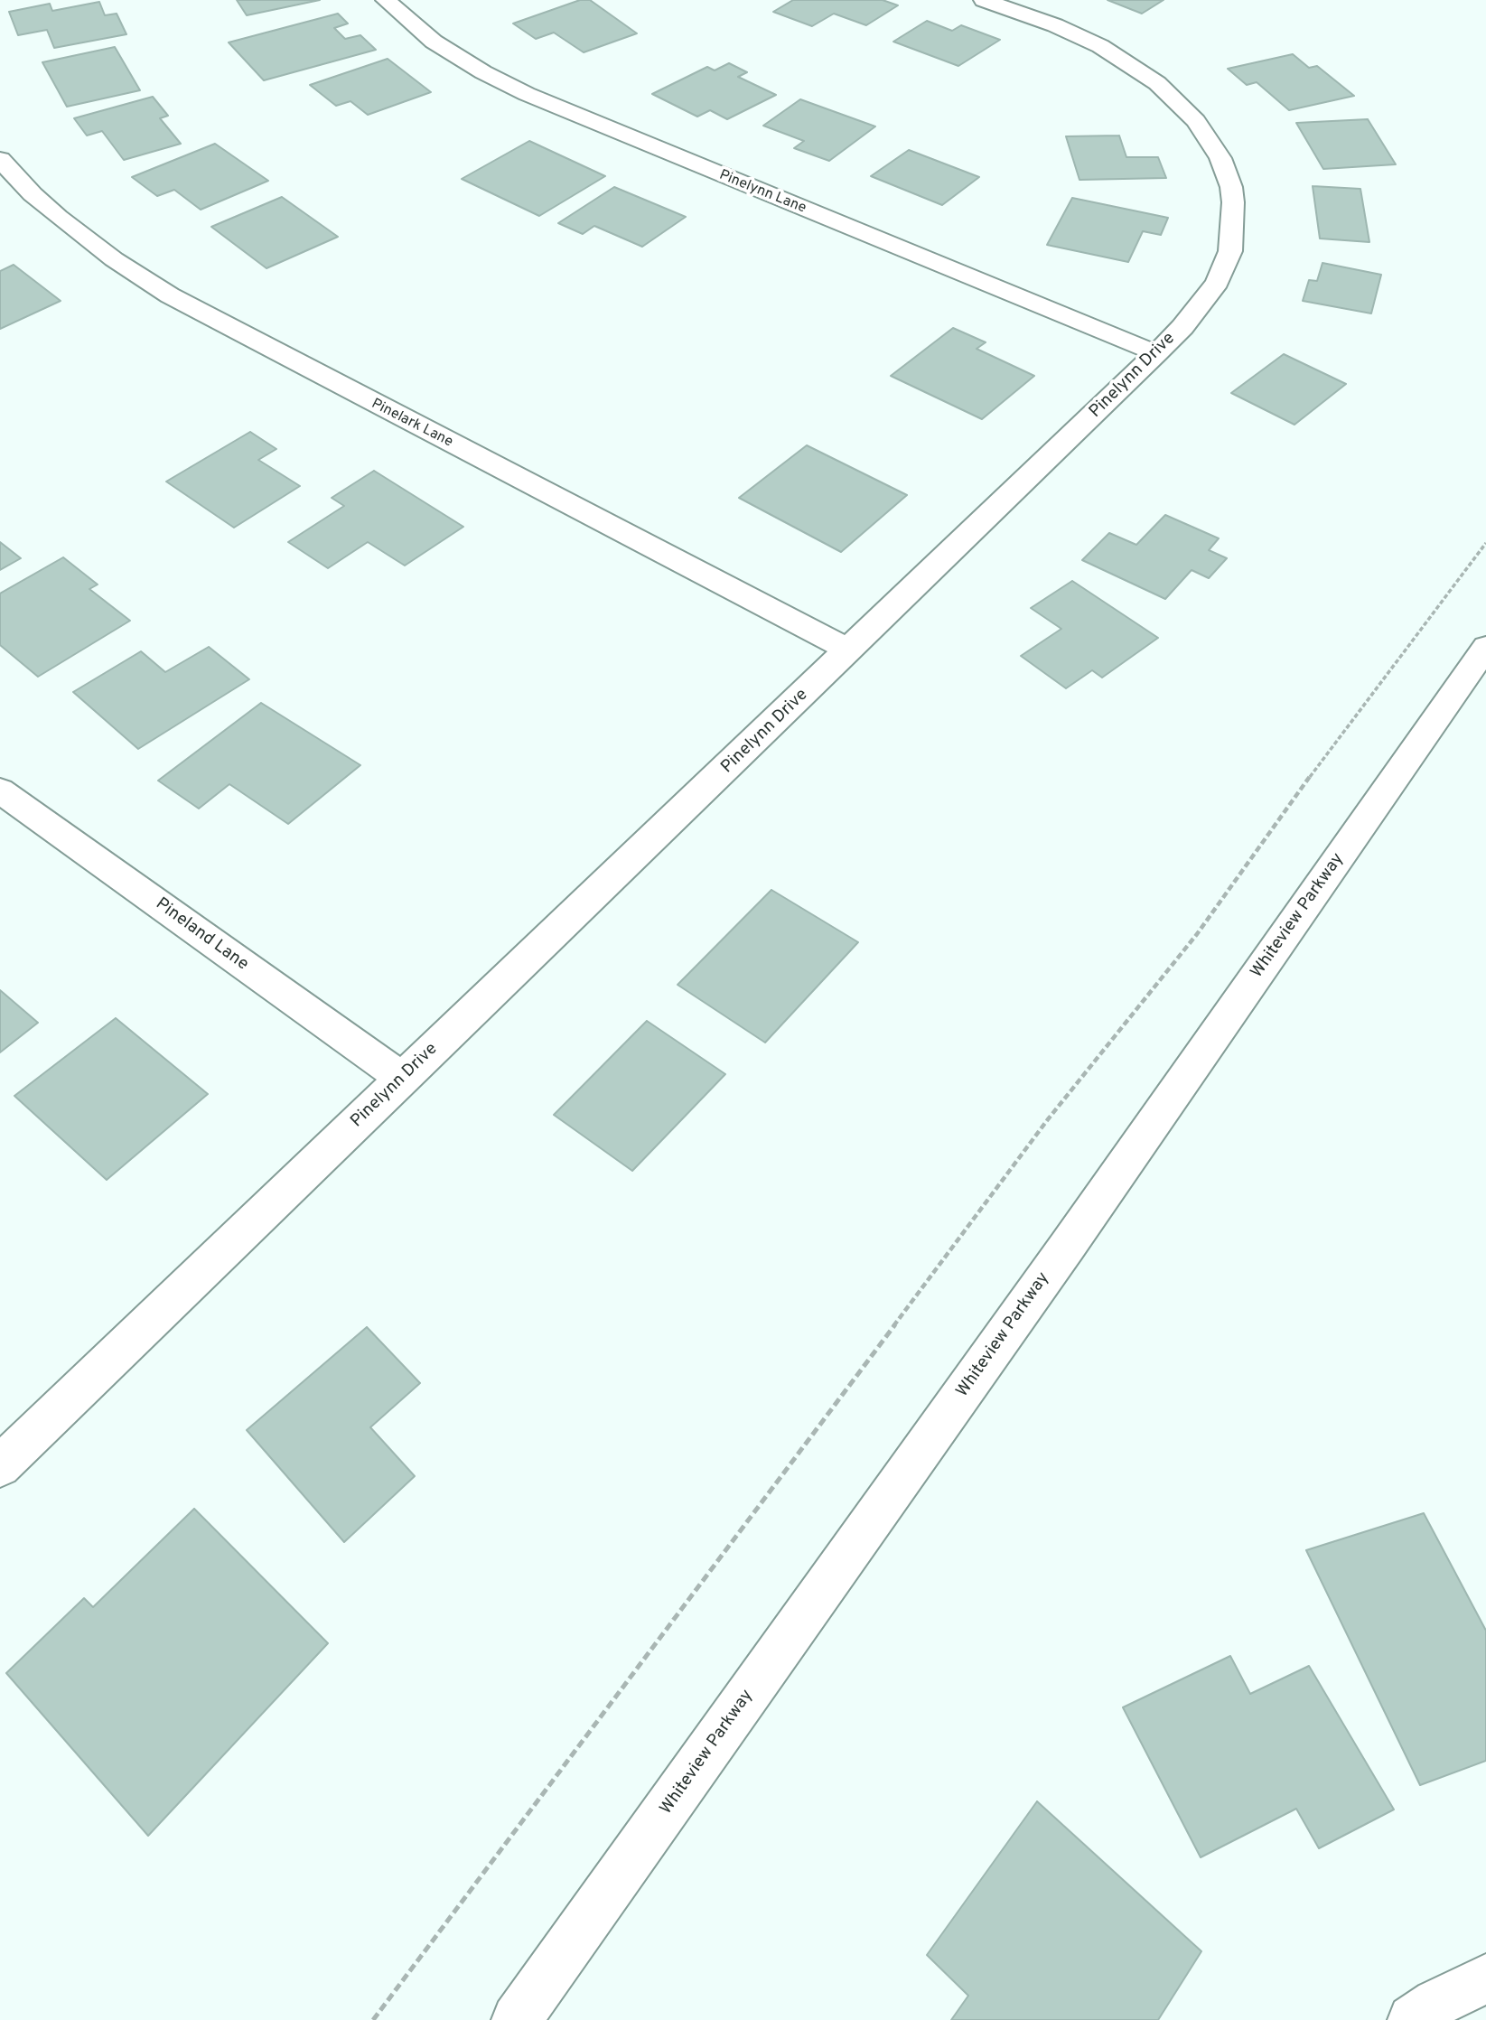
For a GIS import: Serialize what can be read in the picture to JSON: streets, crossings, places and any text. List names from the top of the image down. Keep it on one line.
{"streets":{"street":["Pinelynn Lane","Pinelynn Drive","Pinelark Lane","Whiteview Parkway","Pineland Lane"]},"crossings":[["Pinelynn Lane","Pinelynn Drive"],["Pinelynn Drive","Pinelark Lane"],["Pinelynn Drive","Pineland Lane"]]}
